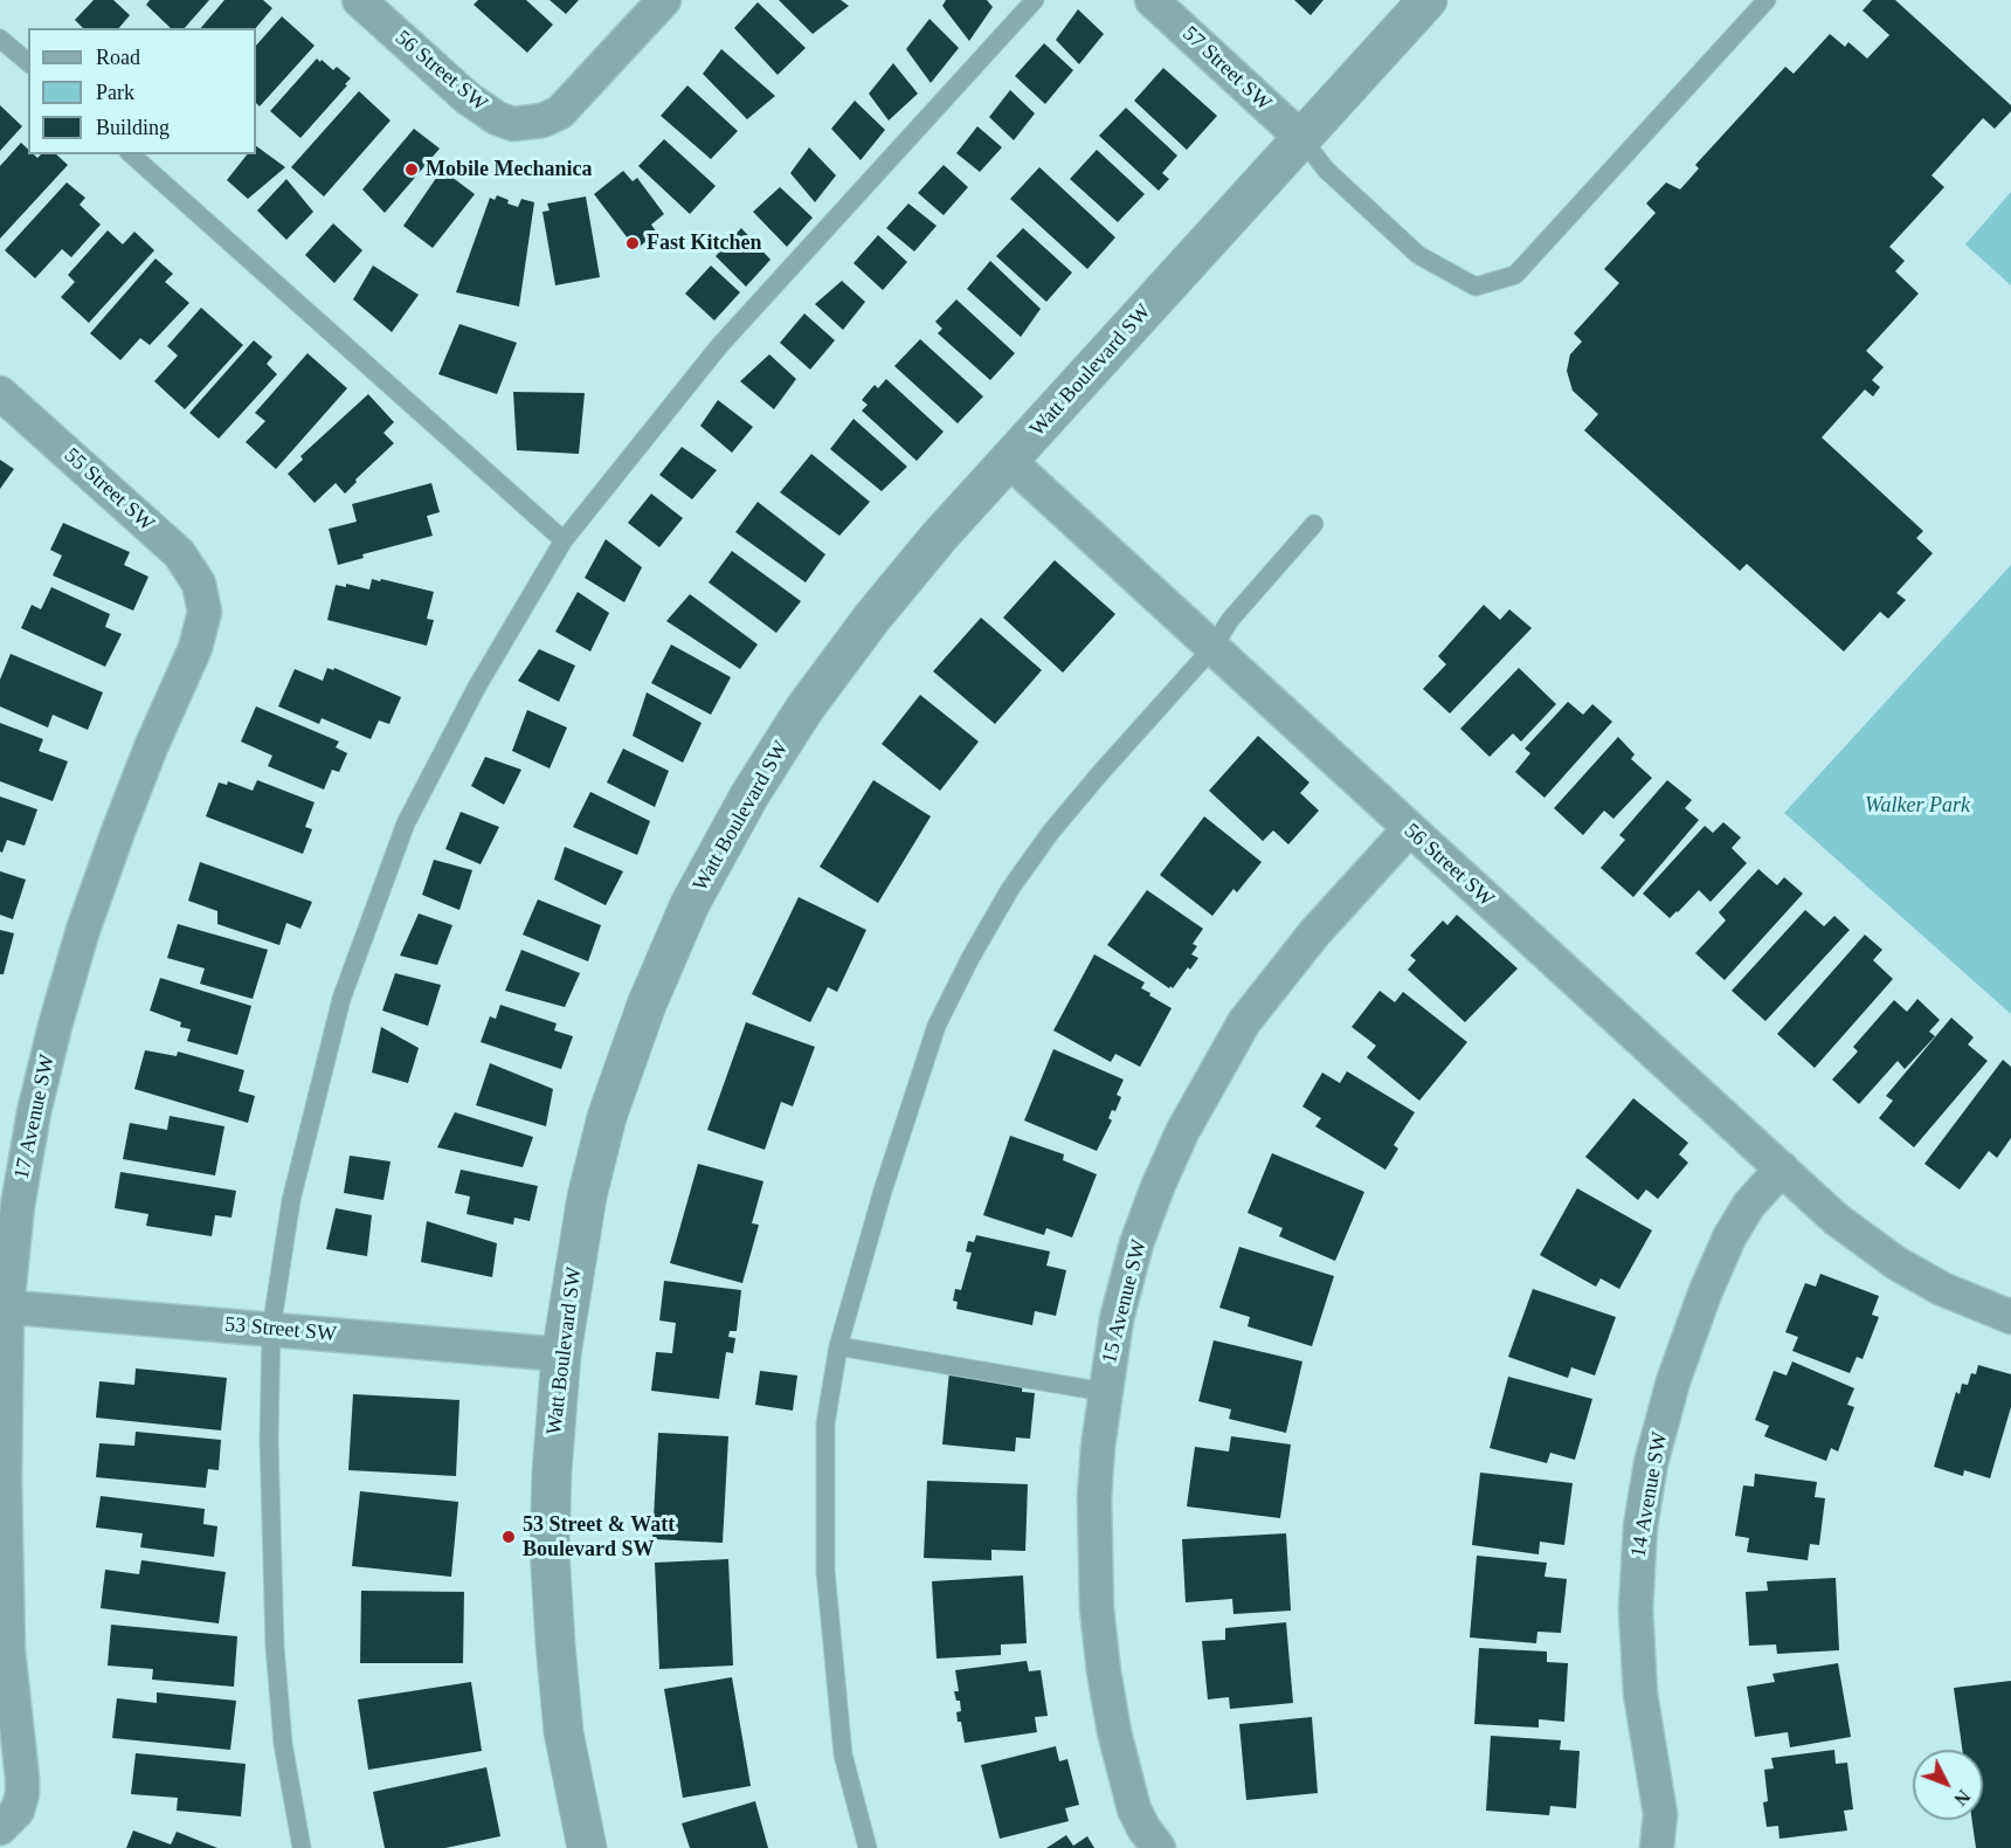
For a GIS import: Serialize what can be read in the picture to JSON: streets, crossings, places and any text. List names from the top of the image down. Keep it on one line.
{"streets":{"street":["57 Street SW","56 Street SW","Watt Boulevard SW","55 Street SW","17 Avenue SW","15 Avenue SW","53 Street SW","14 Avenue SW"]},"crossings":[["57 Street SW","Watt Boulevard SW"],["56 Street SW","Watt Boulevard SW"],["56 Street SW","15 Avenue SW"],["56 Street SW","14 Avenue SW"],["Watt Boulevard SW","53 Street SW"],["55 Street SW","17 Avenue SW"],["17 Avenue SW","53 Street SW"]],"parks":["Walker Park"],"places":["Mobile Mechanica","Fast Kitchen","53 Street & Watt Boulevard SW"],"legend":["Road","Park","Building"],"north":"bottom right"}
